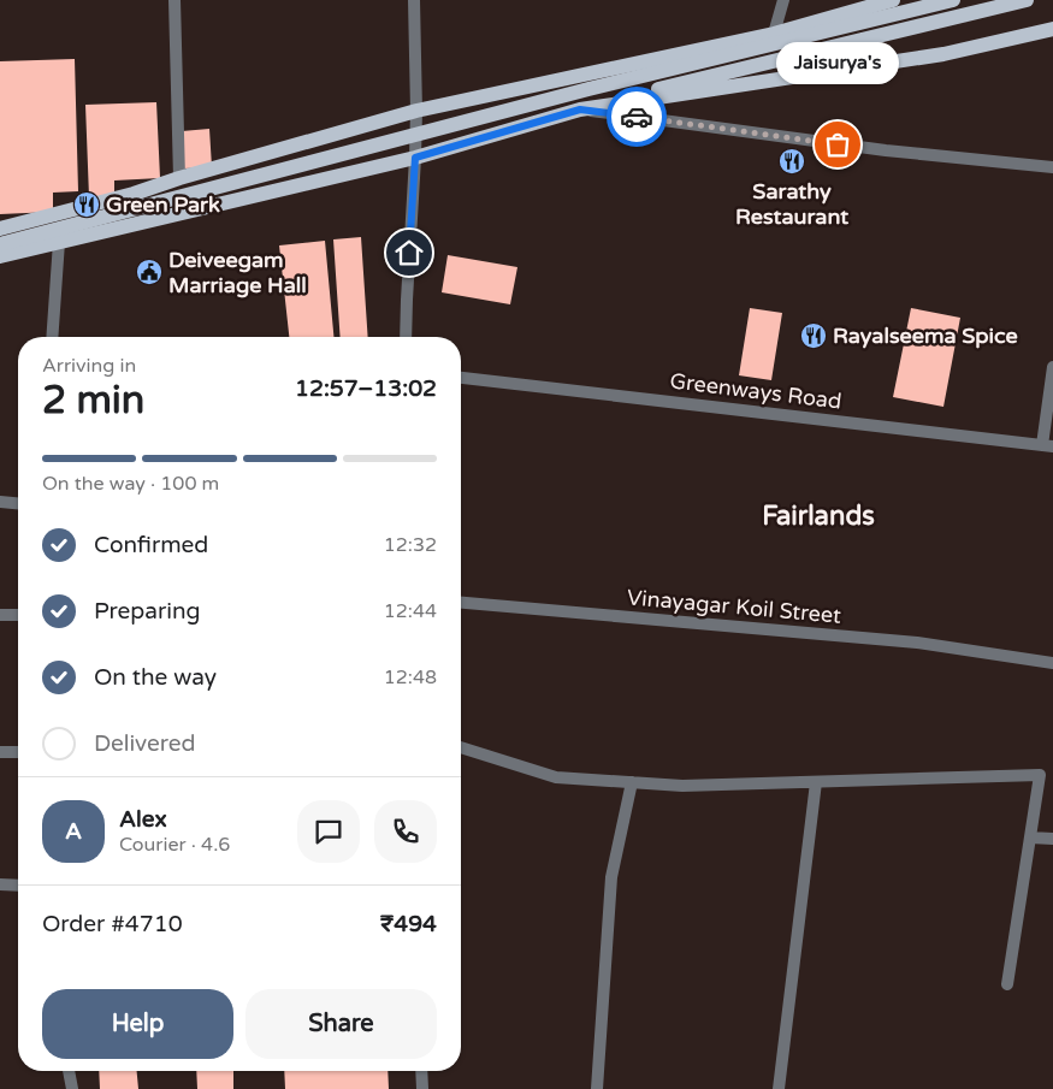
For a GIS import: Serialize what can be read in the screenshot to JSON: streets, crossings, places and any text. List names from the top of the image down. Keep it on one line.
{"streets":{"street":["Greenways Road","Vinayagar Koil Street"]},"districts":["Fairlands"],"places":{"other":["Jaisurya's"],"restaurant":["Sarathy Restaurant","Green Park","Rayalseema Spice"],"public building":["Deiveegam Marriage Hall"]},"page":{"bubble":"Jaisurya's","heading":["2 min","Arriving in","12:57–13:02"],"panel":["Alex","Courier · 4.6","Order #4710","₹494"],"bar":"On the way · 100 m","list":[["Confirmed","12:32"],["Preparing","12:44"],["On the way","12:48"],"Delivered"],"round":"A","buttons":["Help","Share"]}}
